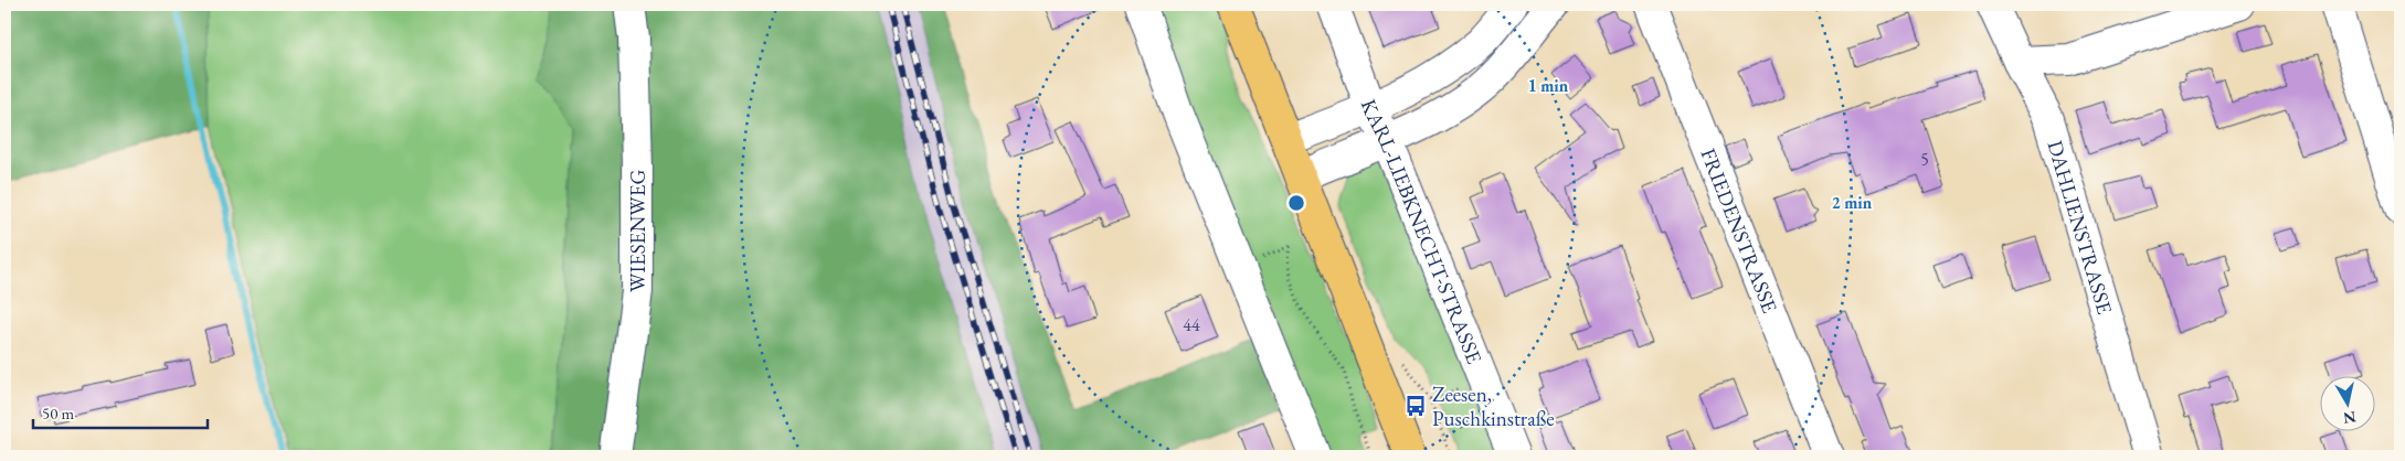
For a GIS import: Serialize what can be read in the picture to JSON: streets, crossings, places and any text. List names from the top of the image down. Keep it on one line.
{"streets":{"street":["DAHLIENSTRASSE","WIESENWEG","KARL-LIEBKNECHT-STRASSE","FRIEDENSTRASSE"]},"places":{"bus stop":["Zeesen, Puschkinstraße"]},"house_numbers":["5","44"],"scale_bar":"50 m","north":"bottom","rings":["1 min","2 min"]}
